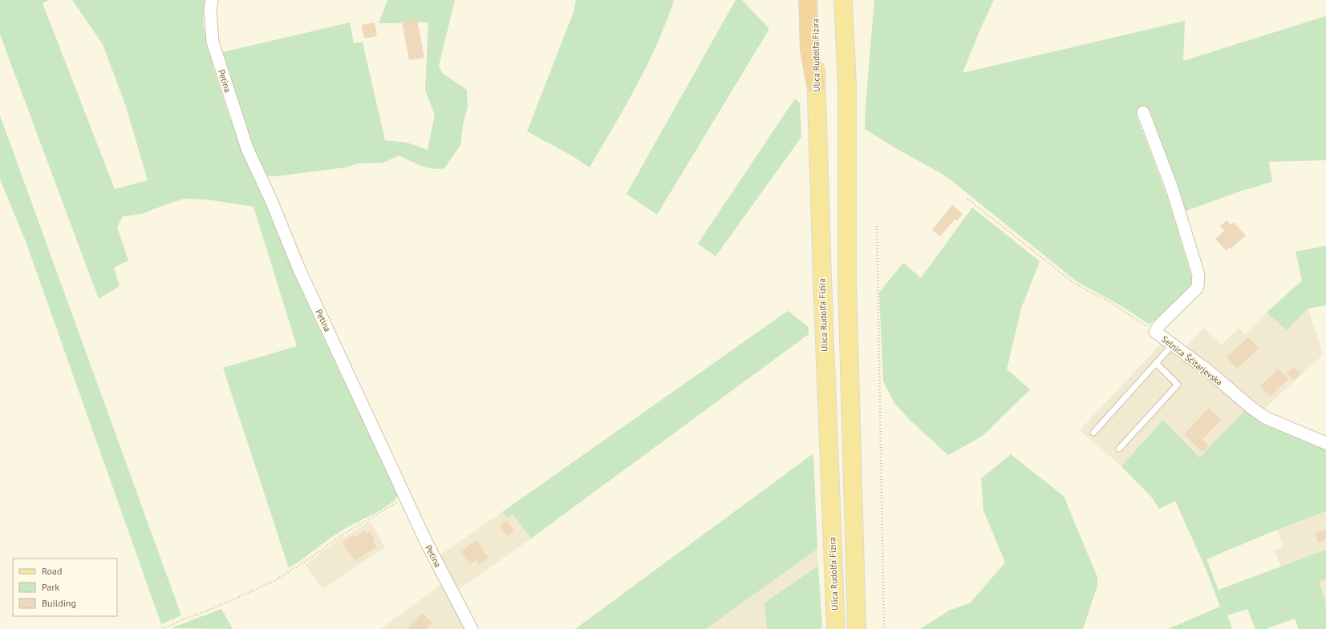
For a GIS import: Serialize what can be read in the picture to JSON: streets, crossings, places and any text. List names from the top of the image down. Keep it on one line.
{"streets":{"main road":["Ulica Rudolfa Fizira"],"street":["Petina","Selnica Šćitarjevska"]},"legend":["Road","Park","Building"]}
